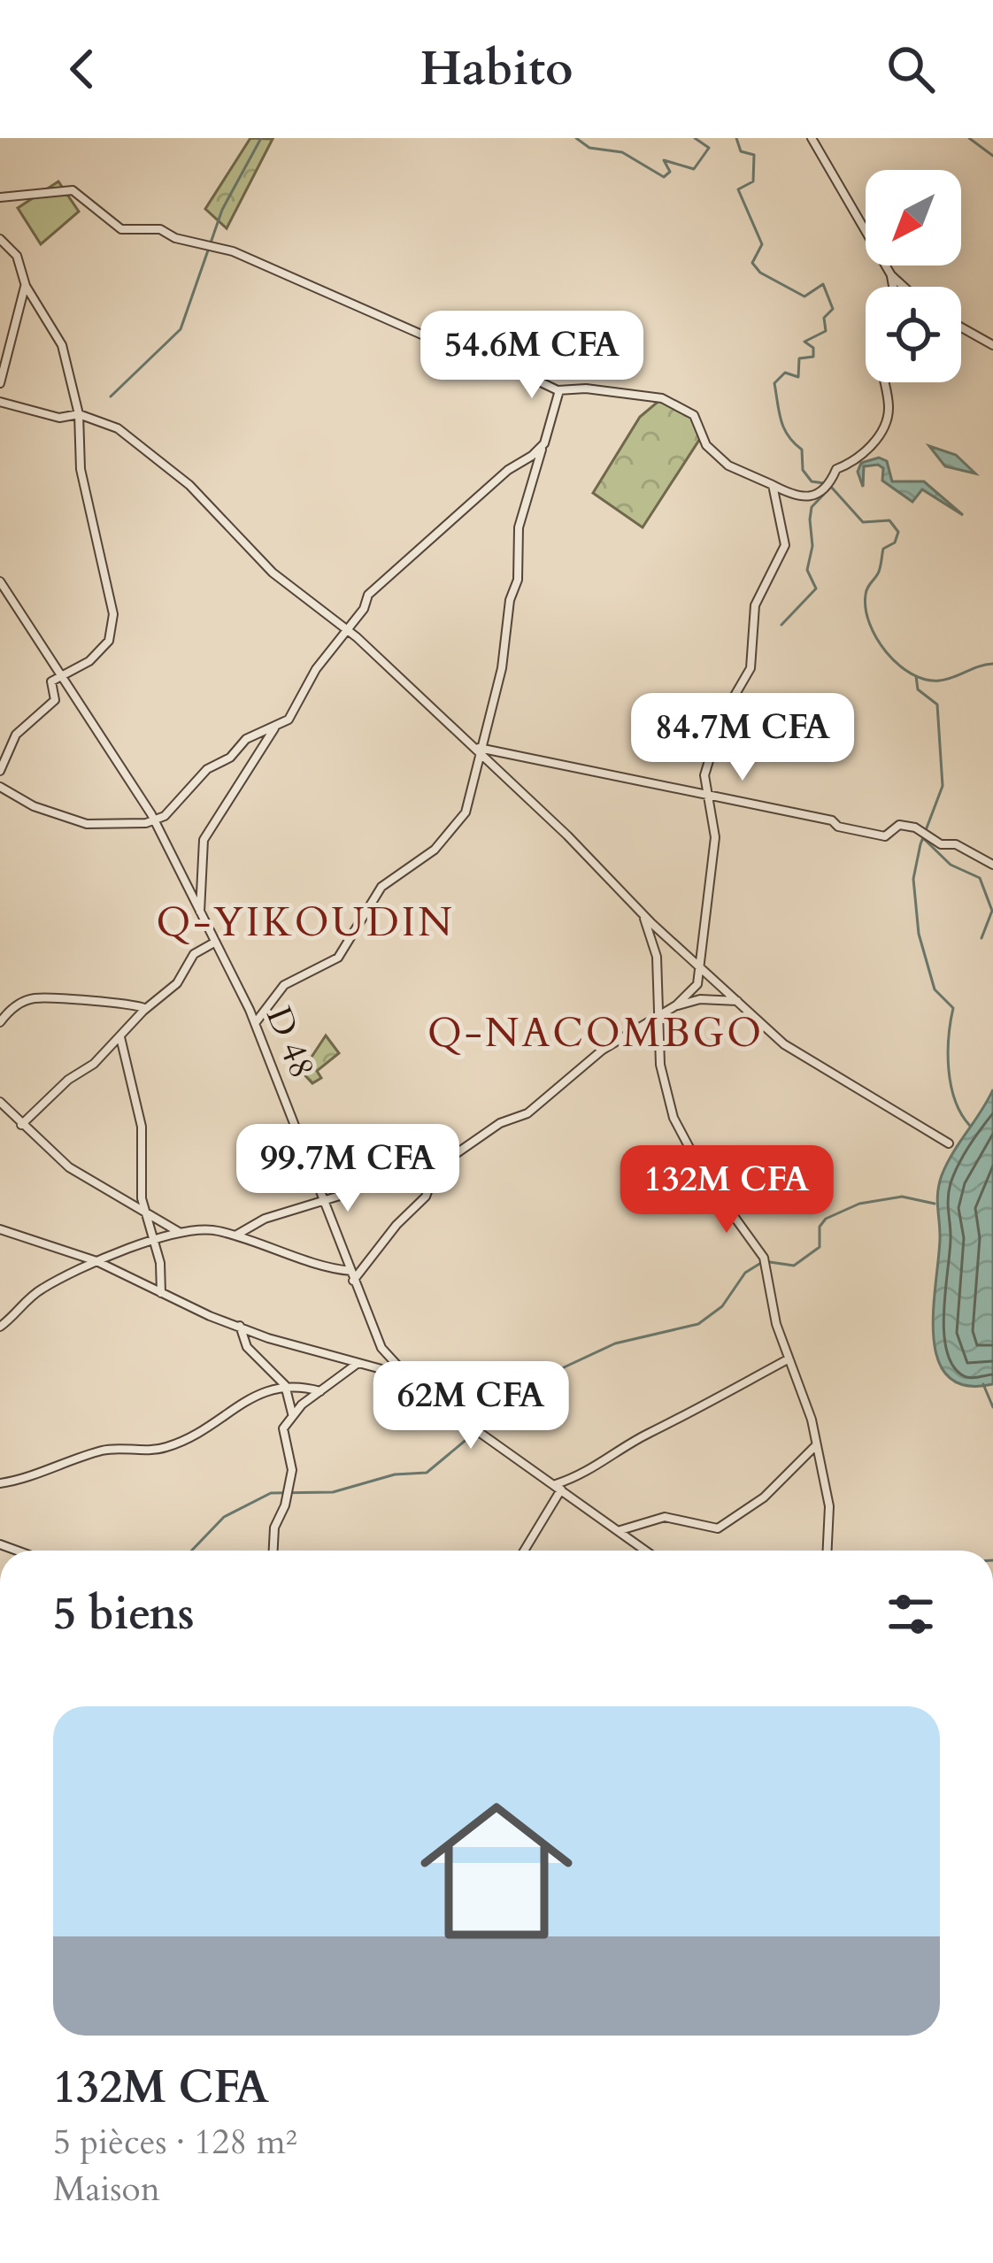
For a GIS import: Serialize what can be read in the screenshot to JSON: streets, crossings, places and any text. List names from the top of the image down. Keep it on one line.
{"streets":{"street":["D 48"]},"districts":["Q-YIKOUDIN","Q-NACOMBGO"],"north":"bottom left","page":{"header":"Habito","price":["54.6M CFA","84.7M CFA","99.7M CFA","132M CFA","62M CFA"],"heading":"5 biens","list":[{"name":"132M CFA","note":"5 pièces · 128 m² · Maison"}]}}
